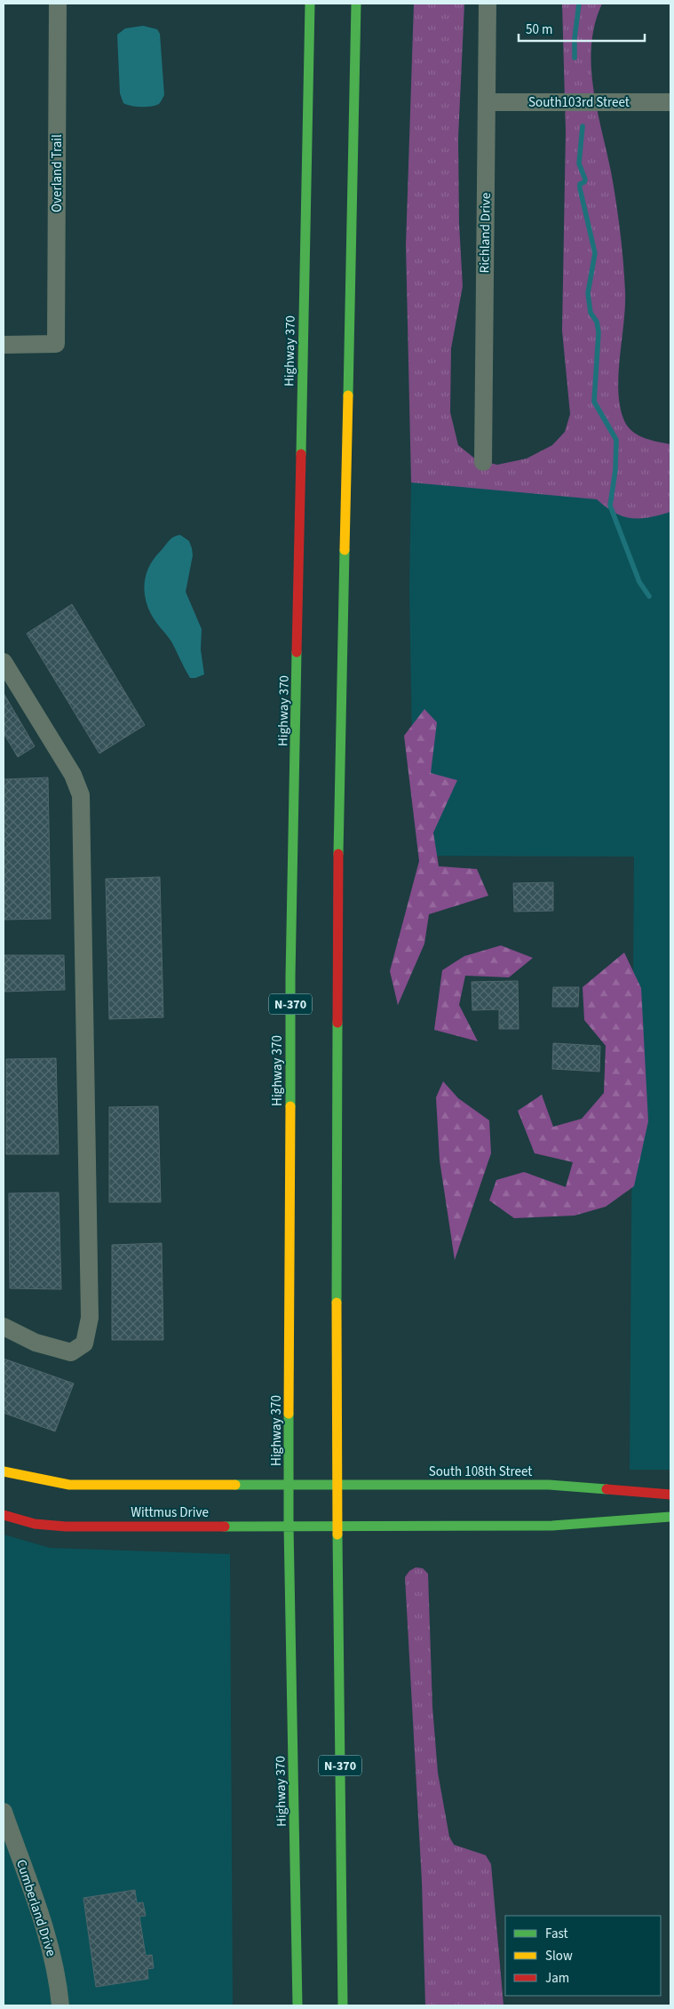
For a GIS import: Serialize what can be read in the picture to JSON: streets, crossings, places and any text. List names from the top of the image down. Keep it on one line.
{"streets":{"main road":["Highway 370","N-370","South 108th Street","Wittmus Drive"],"street":["South103rd Street","Overland Trail","Richland Drive","Cumberland Drive"]},"crossings":[["South103rd Street","Richland Drive"],["Highway 370","South 108th Street"],["Highway 370","Wittmus Drive"],["N-370","South 108th Street"],["N-370","Wittmus Drive"],["South 108th Street","Wittmus Drive"]],"legend":["Fast","Slow","Jam"],"scale_bar":"50 m"}
